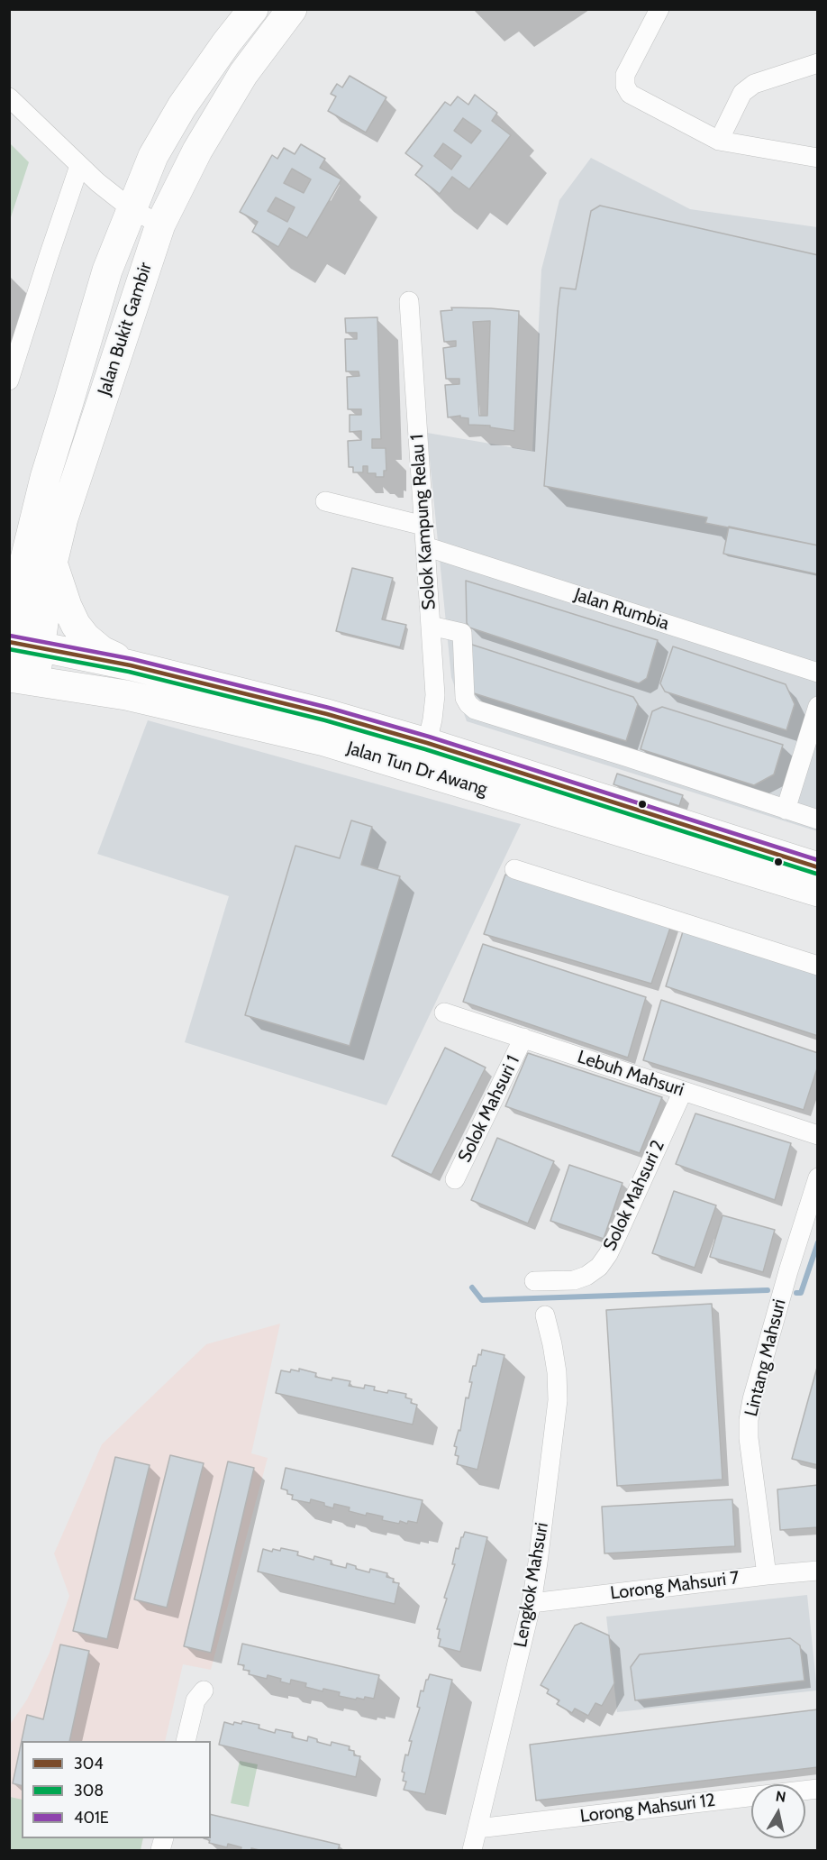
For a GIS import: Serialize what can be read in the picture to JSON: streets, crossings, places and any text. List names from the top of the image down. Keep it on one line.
{"streets":{"main road":["Jalan Bukit Gambir","Jalan Tun Dr Awang"],"street":["Solok Kampung Relau 1","Jalan Rumbia","Lebuh Mahsuri","Solok Mahsuri 1","Solok Mahsuri 2","Lintang Mahsuri","Lengkok Mahsuri","Lorong Mahsuri 7","Lorong Mahsuri 12"]},"crossings":[["Jalan Bukit Gambir","Jalan Tun Dr Awang"],["Solok Kampung Relau 1","Jalan Rumbia"],["Solok Kampung Relau 1","Jalan Tun Dr Awang"],["Lebuh Mahsuri","Solok Mahsuri 1"],["Lebuh Mahsuri","Solok Mahsuri 2"],["Lintang Mahsuri","Lorong Mahsuri 7"],["Lengkok Mahsuri","Lorong Mahsuri 7"],["Lengkok Mahsuri","Lorong Mahsuri 12"]],"lines":["transit line 401E","transit line 304","transit line 308"],"legend":["304","308","401E"],"north":"top"}
